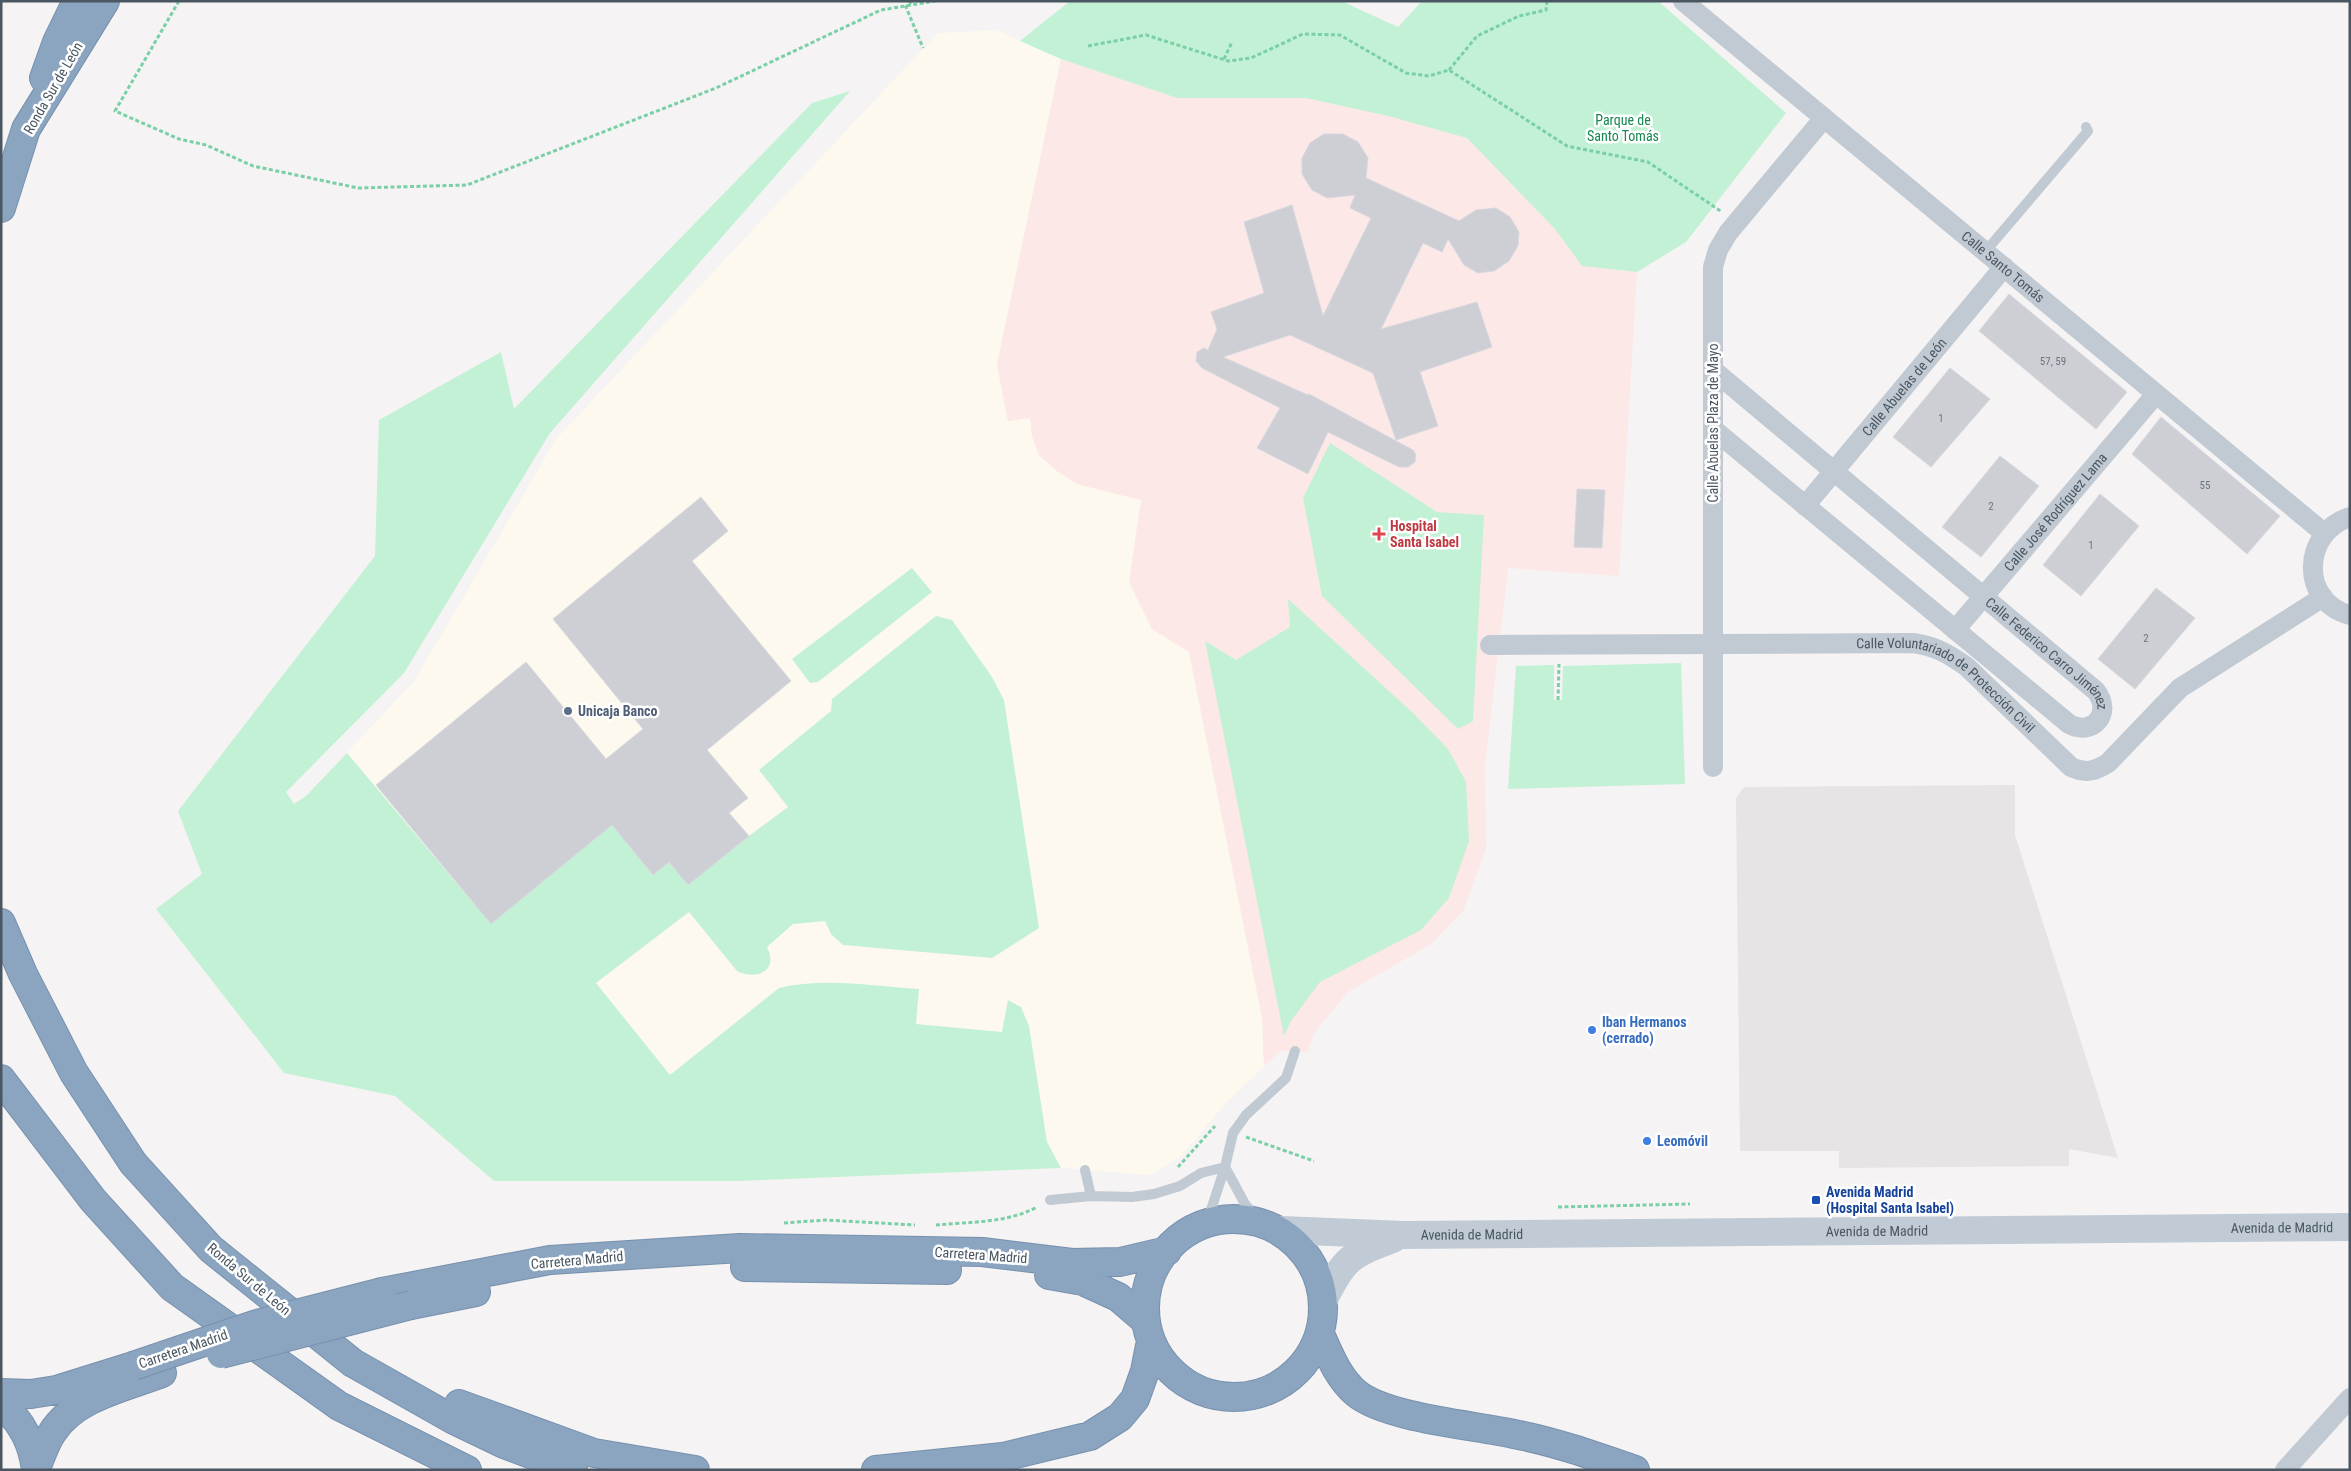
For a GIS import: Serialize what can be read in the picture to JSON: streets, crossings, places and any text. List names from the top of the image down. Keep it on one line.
{"streets":{"highway":["Ronda Sur de León","Carretera Madrid"],"main road":["Avenida de Madrid"],"street":["Calle Santo Tomás","Calle Abuelas de León","Calle Abuelas Plaza de Mayo","Calle José Rodríguez Lama","Calle Federico Carro Jiménez","Calle Voluntariado de Protección Civil"]},"crossings":[["Calle Santo Tomás","Calle Abuelas de León"],["Calle Santo Tomás","Calle Abuelas Plaza de Mayo"],["Calle Santo Tomás","Calle José Rodríguez Lama"],["Calle Abuelas de León","Calle Federico Carro Jiménez"],["Calle Abuelas Plaza de Mayo","Calle Federico Carro Jiménez"],["Calle Abuelas Plaza de Mayo","Calle Voluntariado de Protección Civil"],["Calle José Rodríguez Lama","Calle Federico Carro Jiménez"],["Avenida de Madrid","Carretera Madrid"]],"parks":["Parque de Santo Tomás"],"places":{"health":["Hospital Santa Isabel"],"other":["Unicaja Banco","Iban Hermanos (cerrado)","Leomóvil"],"transit":["Avenida Madrid (Hospital Santa Isabel)"]},"house_numbers":["57, 59","1","55","2","1","2"]}
